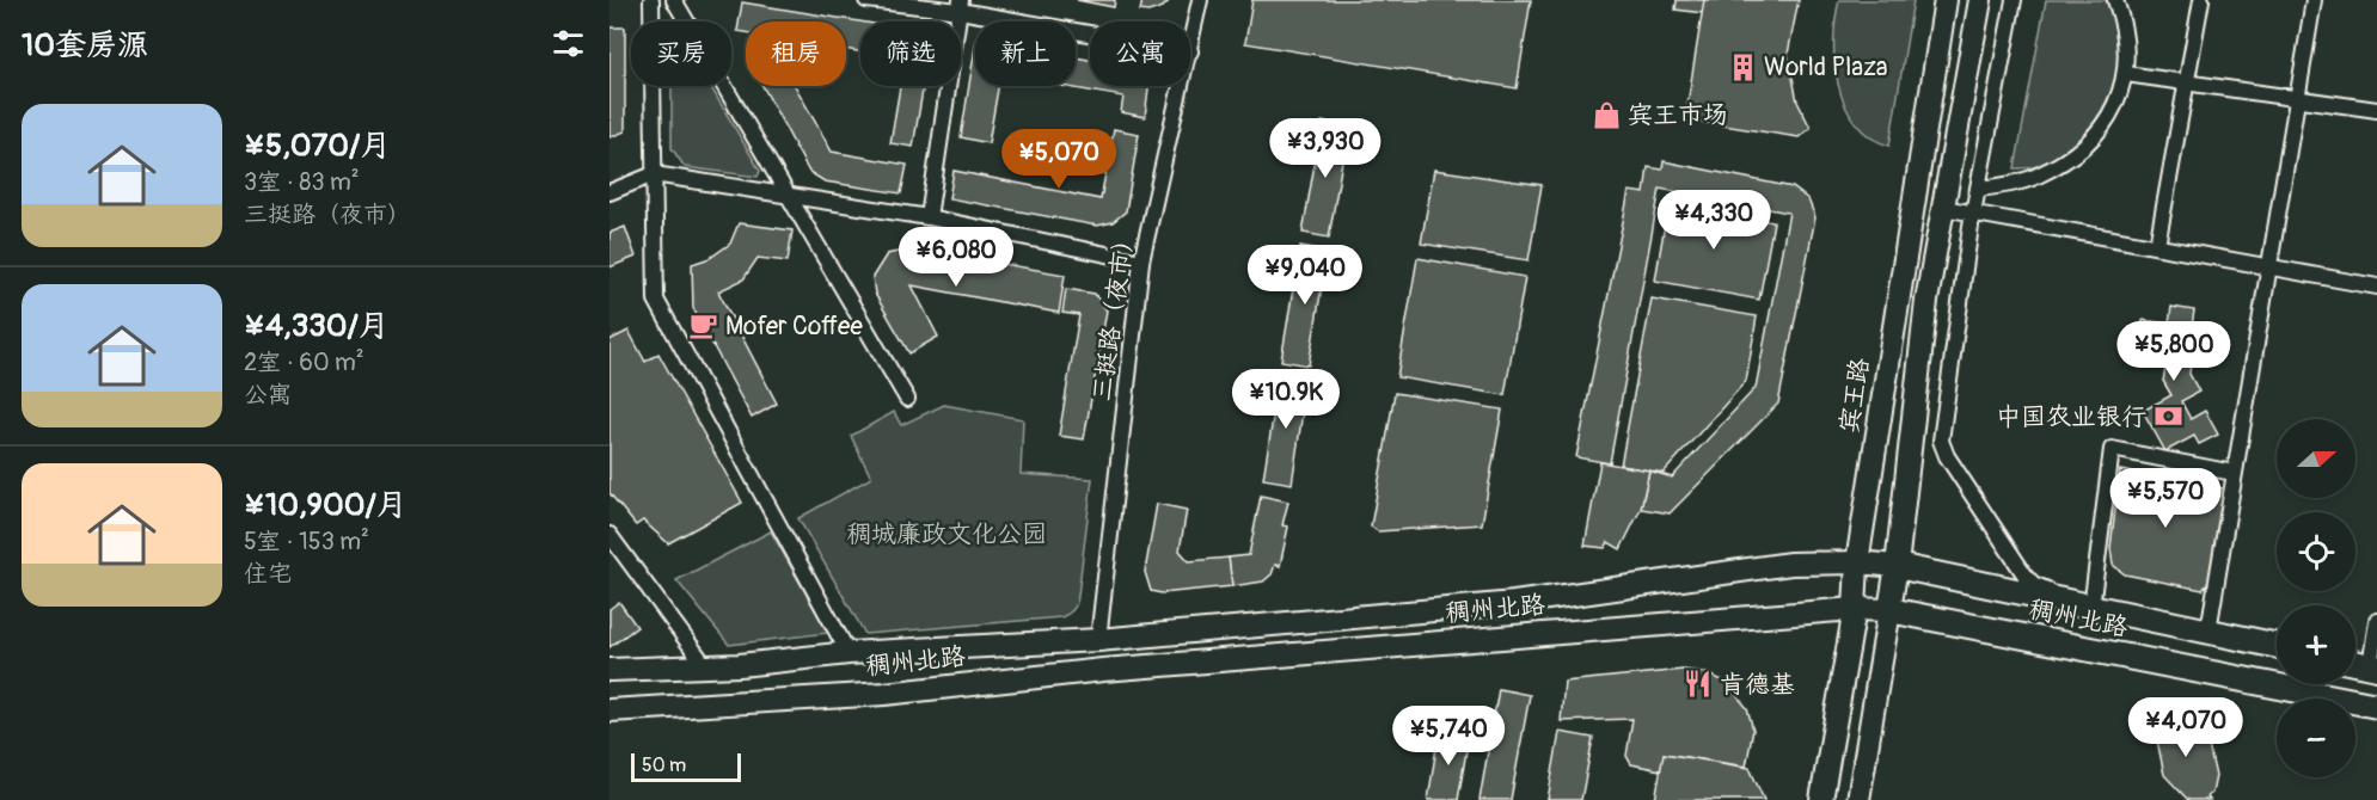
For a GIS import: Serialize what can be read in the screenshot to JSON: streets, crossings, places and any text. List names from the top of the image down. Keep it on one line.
{"streets":{"main road":["宾王路","稠州北路"],"street":["三挺路（夜市）"]},"crossings":[["三挺路（夜市）","稠州北路"],["宾王路","稠州北路"]],"parks":["稠城廉政文化公园"],"places":{"building":["World Plaza"],"shop":["宾王市场"],"cafe":["Mofer Coffee"],"bank":["中国农业银行"],"restaurant":["肯德基"]},"scale_bar":"50 m","north":"right","page":{"heading":"10套房源","chip":["买房","租房","筛选","新上","公寓"],"list":[{"name":"¥5,070/月","note":"3室 · 83 m² · 三挺路（夜市）"},{"name":"¥4,330/月","note":"2室 · 60 m² · 公寓"},{"name":"¥10,900/月","note":"5室 · 153 m² · 住宅"}],"price":["¥3,930","¥5,070","¥4,330","¥6,080","¥9,040","¥5,800","¥10.9K","¥5,570","¥4,070","¥5,740"],"map_buttons":["+","−"],"scale":"50 m"}}
